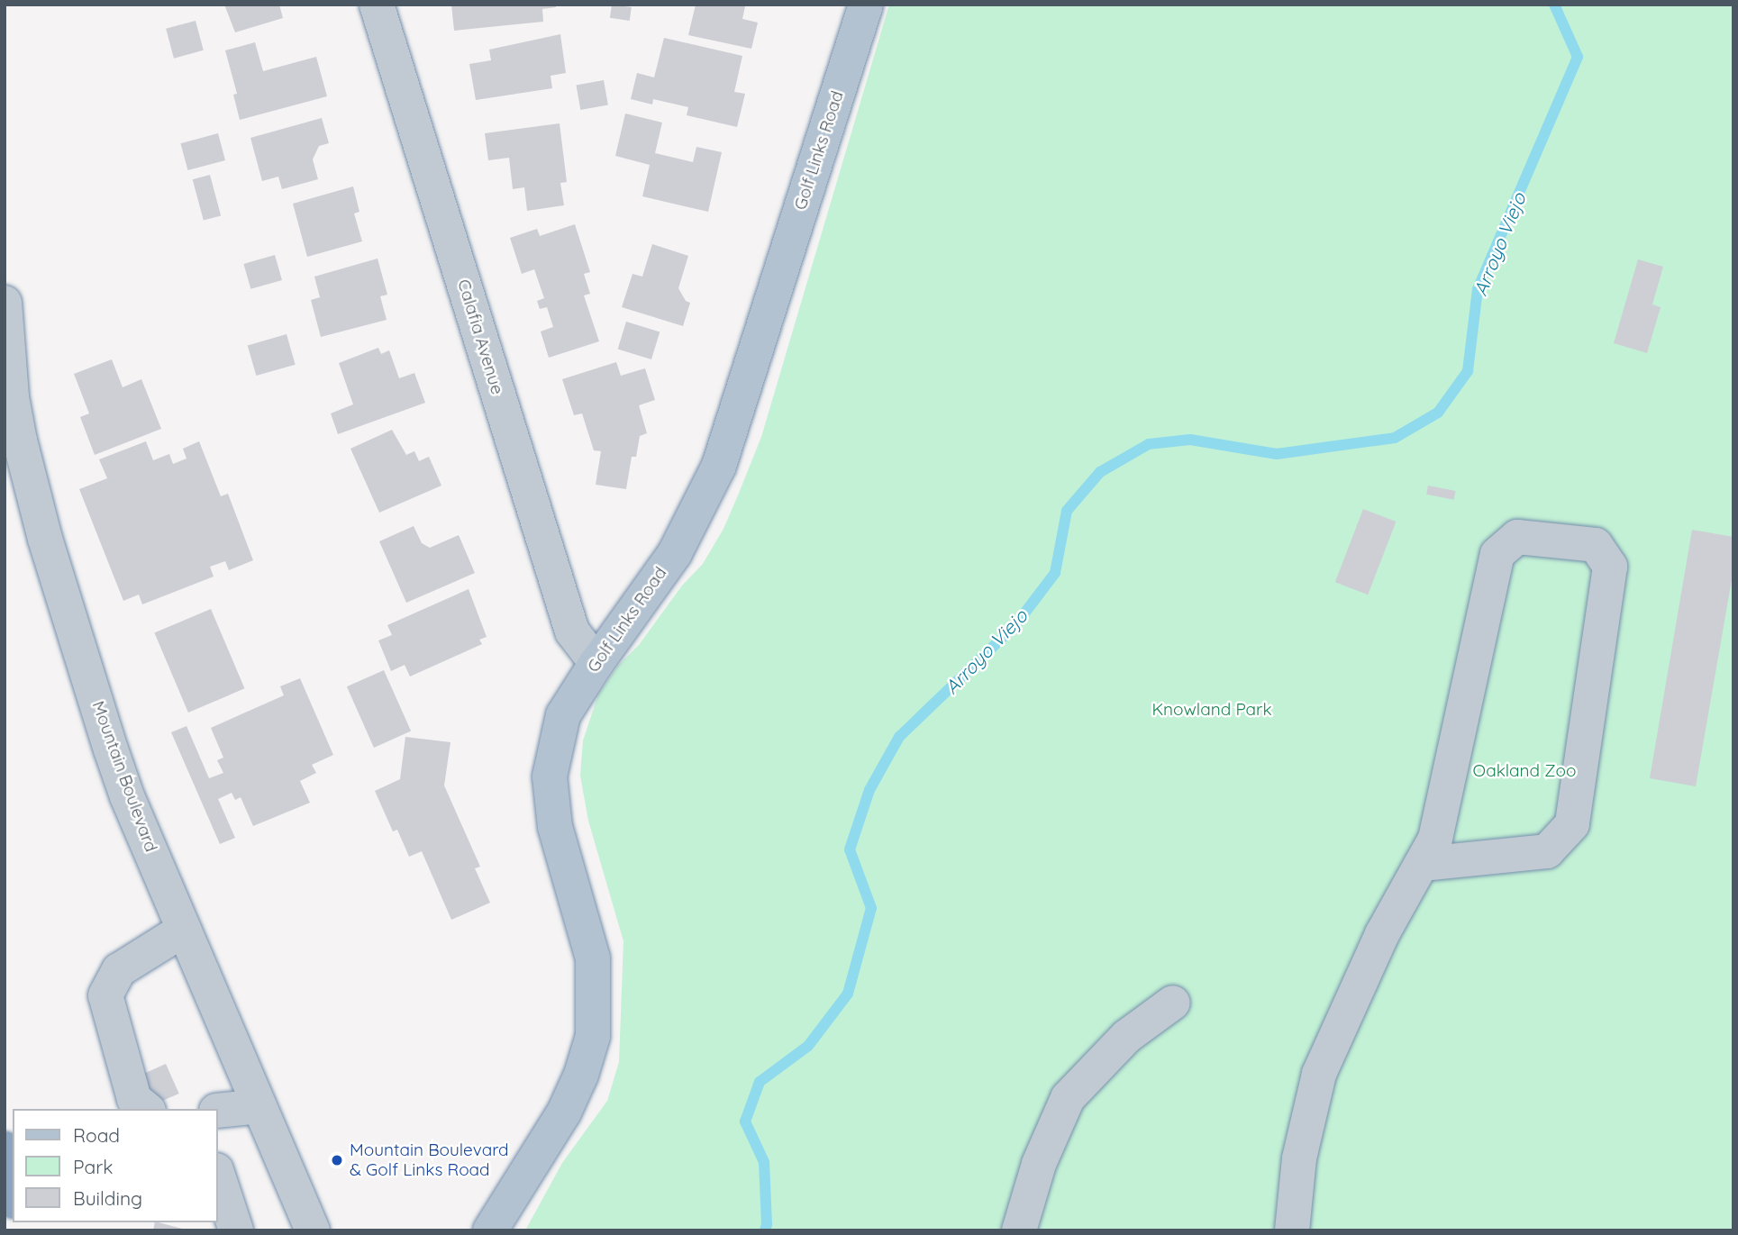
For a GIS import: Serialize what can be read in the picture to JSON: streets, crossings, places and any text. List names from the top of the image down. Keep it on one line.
{"streets":{"main road":["Golf Links Road"],"street":["Calafia Avenue","Mountain Boulevard"]},"crossings":[["Golf Links Road","Calafia Avenue"]],"water":["Arroyo Viejo"],"parks":["Knowland Park","Oakland Zoo"],"places":["Mountain Boulevard & Golf Links Road"],"legend":["Road","Park","Building"]}
